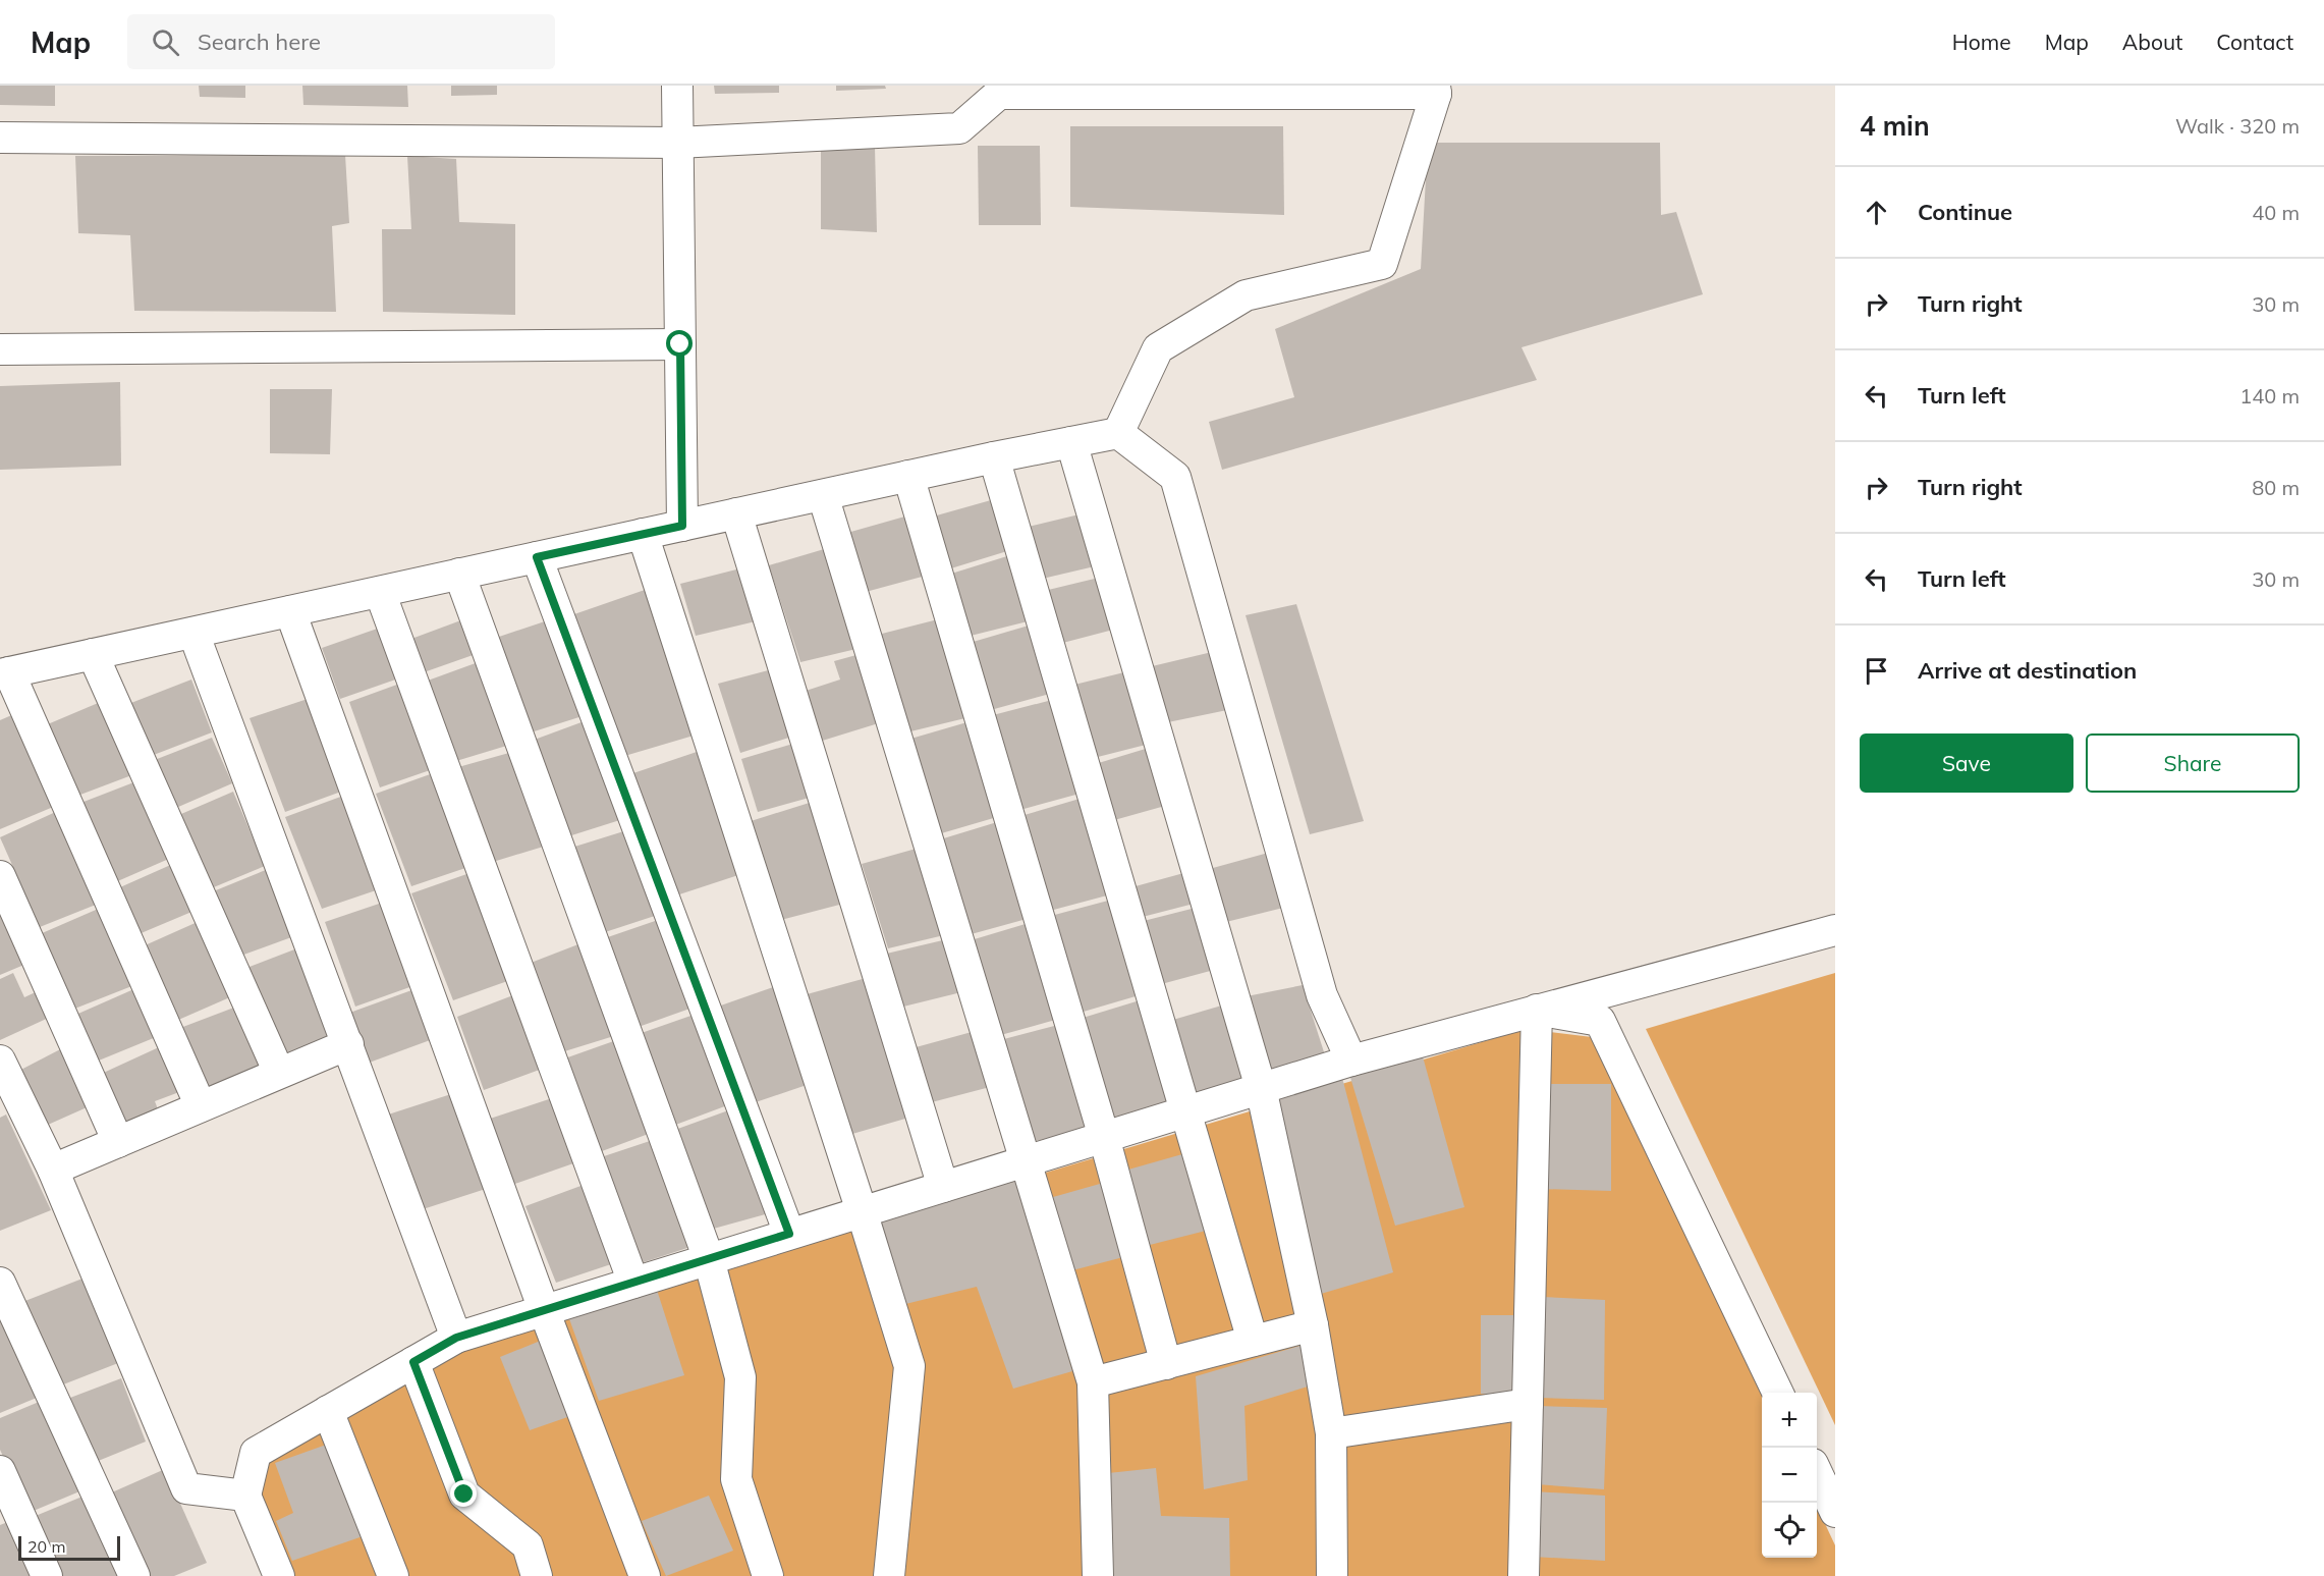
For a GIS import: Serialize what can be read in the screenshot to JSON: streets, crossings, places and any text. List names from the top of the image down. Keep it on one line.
{"scale_bar":"20 m","page":{"header":"Map","search":"Search here","nav":["Home","Map","About","Contact"],"heading":["4 min","Walk · 320 m"],"list":[["Continue","40 m"],["Turn right","30 m"],["Turn left","140 m"],["Turn right","80 m"],["Turn left","30 m"],"Arrive at destination"],"buttons":["Save","Share"],"map_buttons":["+","−"],"scale":"20 m"}}
